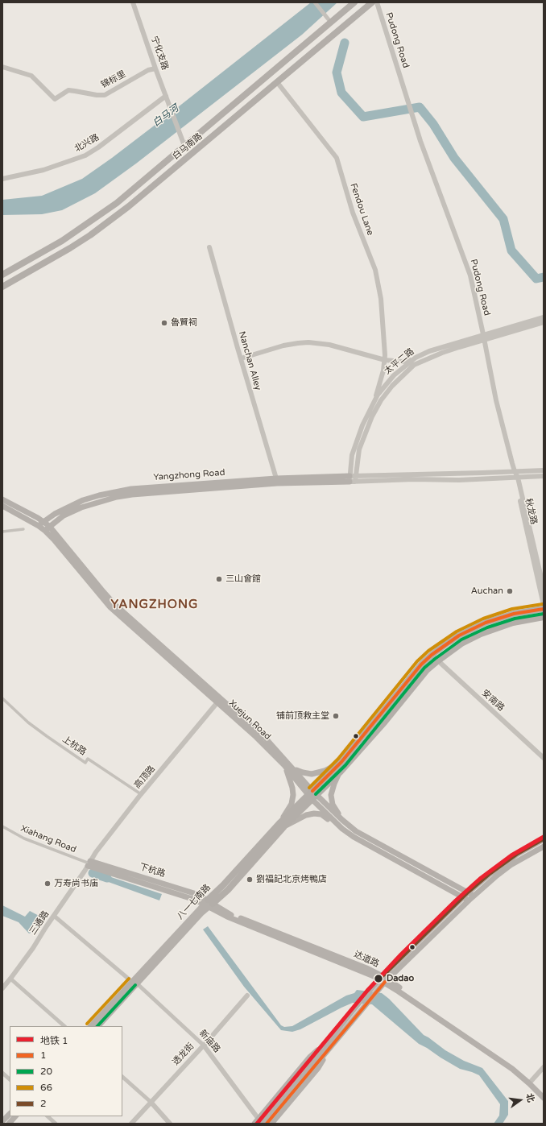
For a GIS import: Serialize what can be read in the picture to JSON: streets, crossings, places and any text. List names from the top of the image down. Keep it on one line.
{"streets":{"main road":["白马南路","Yangzhong Road","Xuejun Road","下杭路","八一七南路","达道路"],"street":["Pudong Road","宁化支路","锦标里","北兴路","Fendou Lane","Nanchan Alley","太平二路","秋龙路","安南路","上杭路","高顶路","Xiahang Road","三通路","新庙路","透龙街"]},"crossings":[["Pudong Road","太平二路"],["Pudong Road","秋龙路"],["宁化支路","锦标里"],["宁化支路","北兴路"],["白马南路","Fendou Lane"],["Fendou Lane","太平二路"],["Nanchan Alley","Yangzhong Road"],["太平二路","Yangzhong Road"],["Yangzhong Road","Xuejun Road"],["Xuejun Road","高顶路"],["Xuejun Road","八一七南路"],["上杭路","高顶路"],["高顶路","Xiahang Road"],["高顶路","下杭路"],["高顶路","三通路"],["Xiahang Road","下杭路"],["Xiahang Road","三通路"],["下杭路","八一七南路"],["下杭路","三通路"],["下杭路","达道路"],["八一七南路","达道路"],["八一七南路","新庙路"],["三通路","新庙路"],["新庙路","透龙街"]],"districts":["YANGZHONG"],"water":["白马河"],"places":["魯賢祠","三山會館","Auchan","铺前顶救主堂","劉福記北京烤鴨店","万寿尚书庙","Dadao"],"lines":["transit line 66","transit line 1","transit line 20","metro line 1","transit line 2"],"legend":["地铁 1","1","20","66","2"],"north":"right"}
